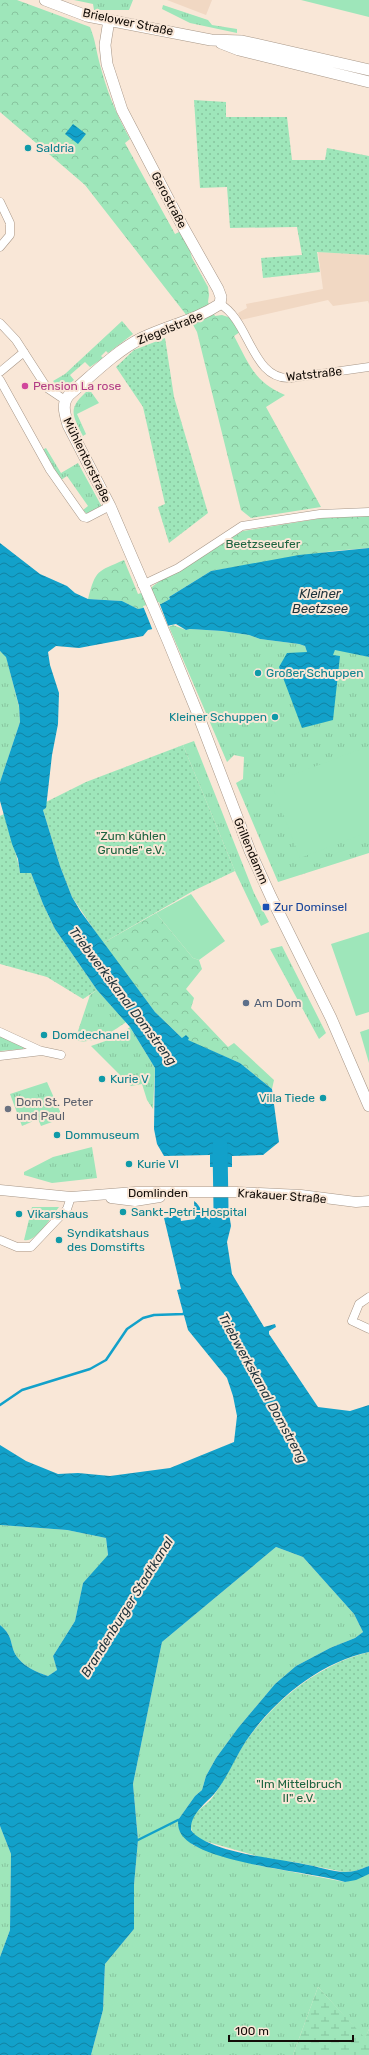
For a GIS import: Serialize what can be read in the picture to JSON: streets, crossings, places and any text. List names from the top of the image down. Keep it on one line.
{"streets":{"main road":["Brielower Straße","Gerostraße","Ziegelstraße","Mühlentorstraße","Grillendamm"],"street":["Watstraße","Domlinden","Krakauer Straße"]},"crossings":[["Brielower Straße","Gerostraße"],["Gerostraße","Ziegelstraße"],["Gerostraße","Watstraße"],["Ziegelstraße","Watstraße"],["Ziegelstraße","Mühlentorstraße"],["Mühlentorstraße","Grillendamm"],["Domlinden","Krakauer Straße"]],"water":["Kleiner Beetzsee","Triebwerkskanal Domstreng","Brandenburger Stadtkanal"],"parks":["Beetzseeufer","\"Zum kühlen Grunde\" e.V.","\"Im Mittelbruch II\" e.V."],"places":{"other":["Saldria","Pension La rose","Großer Schuppen","Kleiner Schuppen","Am Dom","Domdechanel","Kurie V","Villa Tiede","Dom St. Peter und Paul","Dommuseum","Kurie VI","Sankt-Petri-Hospital","Vikarshaus","Syndikatshaus des Domstifts"],"transit":["Zur Dominsel"]},"scale_bar":"100 m"}
